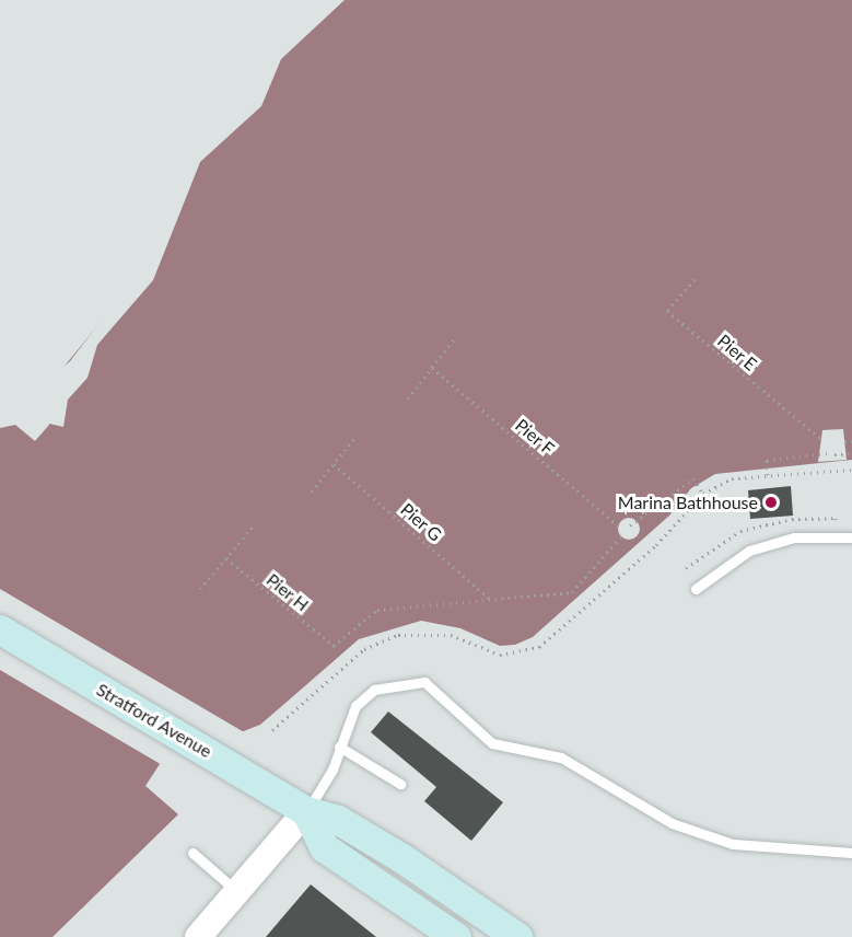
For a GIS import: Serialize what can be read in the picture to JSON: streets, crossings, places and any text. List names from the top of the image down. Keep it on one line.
{"streets":{"main road":["Stratford Avenue"],"path":["Pier E","Pier F","Pier G","Pier H"]},"crossings":[["Pier G","Pier H"]],"places":["Marina Bathhouse"]}
